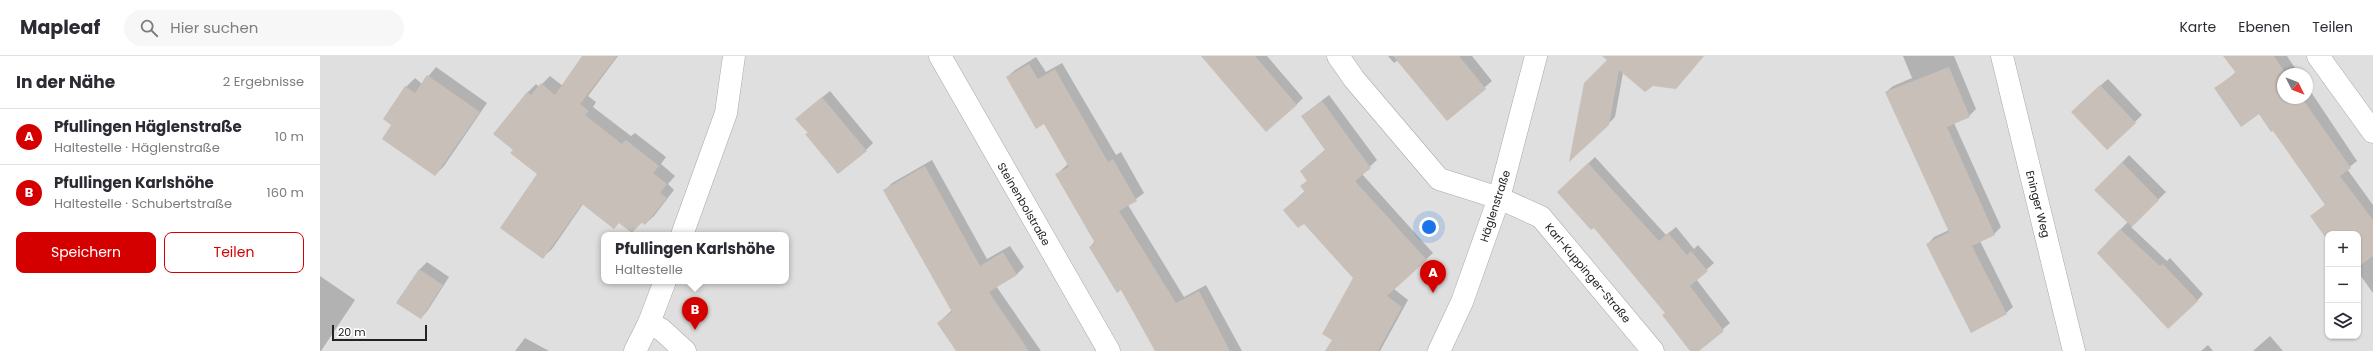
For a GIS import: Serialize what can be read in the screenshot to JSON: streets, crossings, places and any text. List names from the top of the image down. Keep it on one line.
{"streets":{"street":["Steinenbolstraße","Eninger Weg","Häglenstraße","Karl-Kuppinger-Straße"]},"crossings":[["Häglenstraße","Karl-Kuppinger-Straße"]],"scale_bar":"20 m","north":"bottom right","page":{"header":"Mapleaf","search":"Hier suchen","nav":["Karte","Ebenen","Teilen"],"heading":["In der Nähe","2 Ergebnisse"],"list":[{"mark":"A","name":"Pfullingen Häglenstraße","note":"Haltestelle · Häglenstraße","value":"10 m"},{"mark":"B","name":"Pfullingen Karlshöhe","note":"Haltestelle · Schubertstraße","value":"160 m"}],"buttons":["Speichern","Teilen"],"map_buttons":["+","−"],"popup":["Pfullingen Karlshöhe","Haltestelle"],"pins":["A","B"],"scale":"20 m"}}
